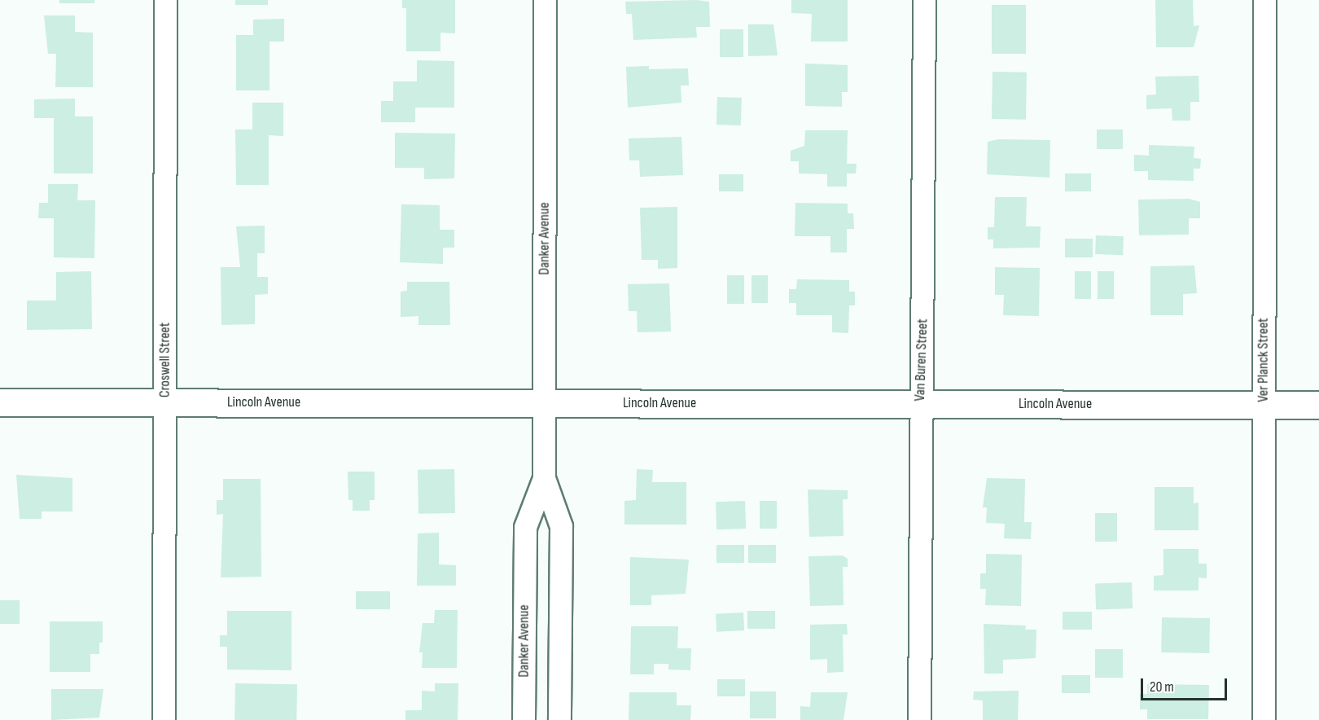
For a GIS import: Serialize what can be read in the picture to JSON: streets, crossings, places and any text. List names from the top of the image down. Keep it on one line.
{"streets":{"street":["Danker Avenue","Croswell Street","Van Buren Street","Ver Planck Street","Lincoln Avenue"]},"crossings":[["Danker Avenue","Lincoln Avenue"],["Croswell Street","Lincoln Avenue"],["Van Buren Street","Lincoln Avenue"],["Ver Planck Street","Lincoln Avenue"]],"scale_bar":"20 m"}
